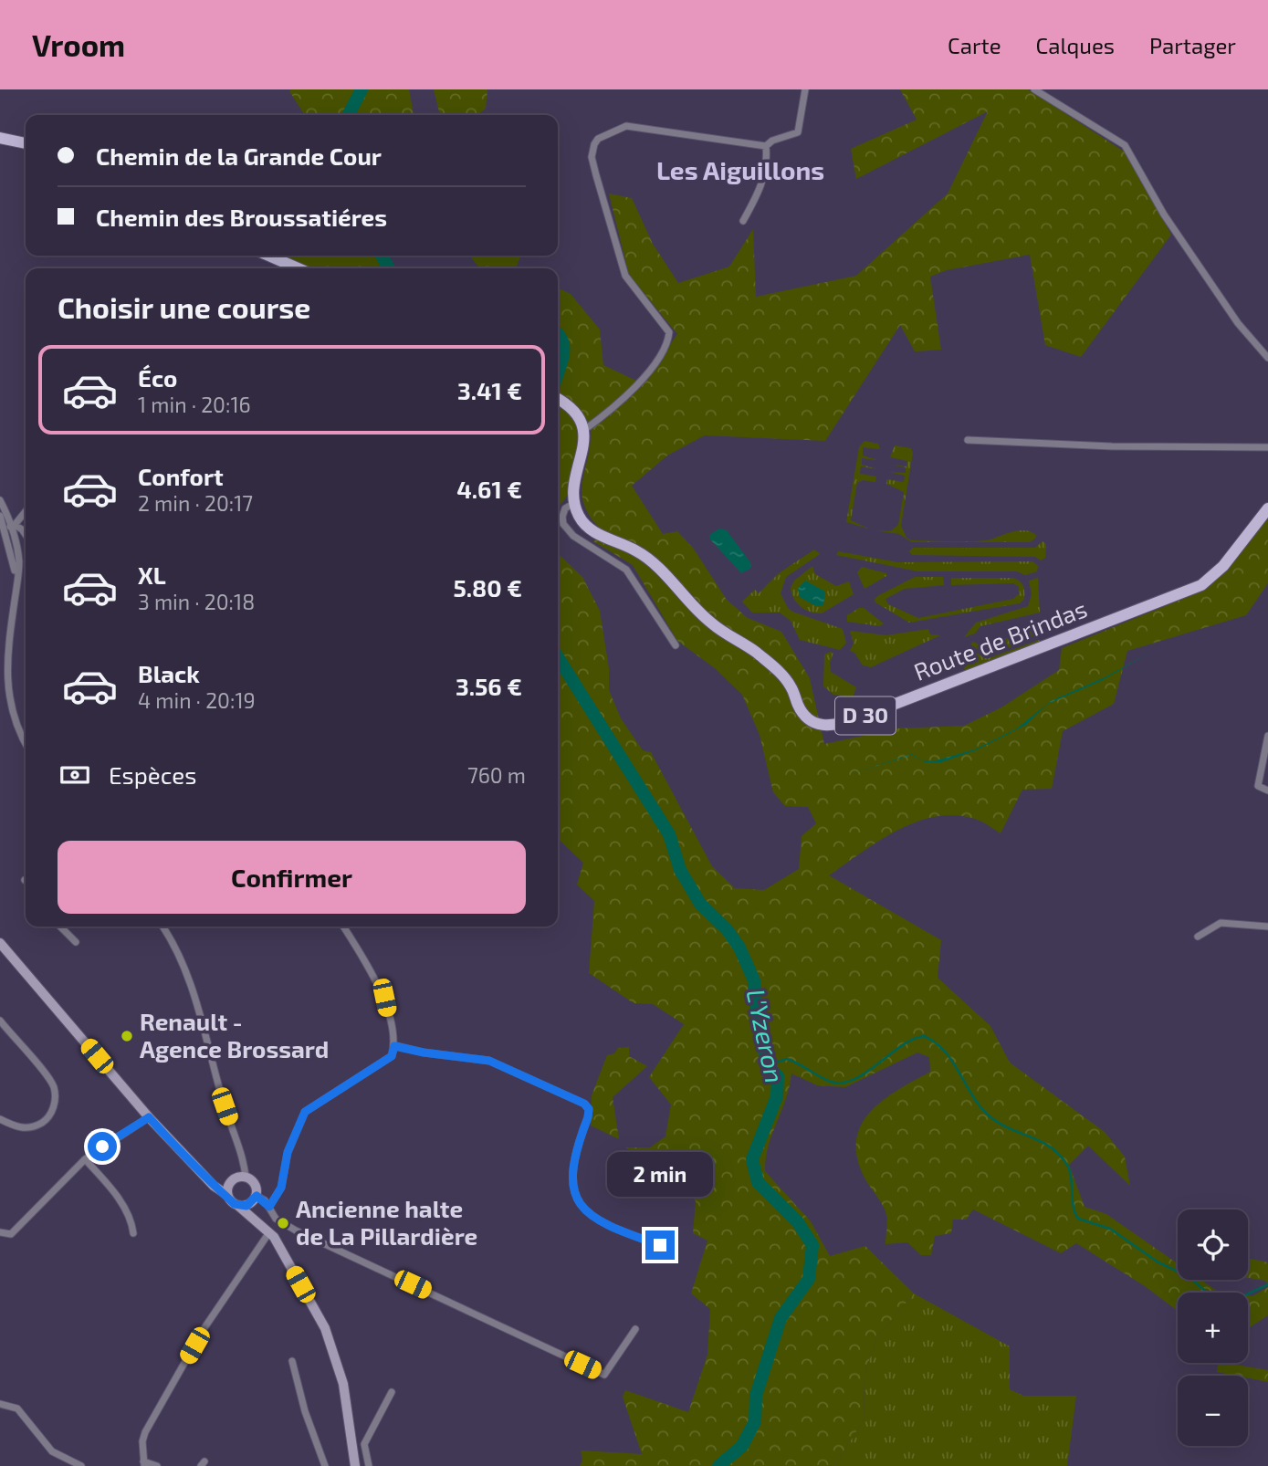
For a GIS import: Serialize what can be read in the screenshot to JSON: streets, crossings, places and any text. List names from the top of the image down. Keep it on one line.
{"streets":{"main road":["Route de Brindas","D 30"]},"districts":["Les Aiguillons"],"water":["L'Yzeron"],"places":["Renault - Agence Brossard","Ancienne halte de La Pillardière"],"page":{"header":"Vroom","nav":["Carte","Calques","Partager"],"banner":["Chemin de la Grande Cour","Chemin des Broussatiéres"],"heading":"Choisir une course","list":[{"name":"Éco","note":"1 min · 20:16","value":"3.41 €"},{"name":"Confort","note":"2 min · 20:17","value":"4.61 €"},{"name":"XL","note":"3 min · 20:18","value":"5.80 €"},{"name":"Black","note":"4 min · 20:19","value":"3.56 €"}],"pay":["Espèces","760 m"],"buttons":"Confirmer","bubble":"2 min","map_buttons":["+","−"]}}
